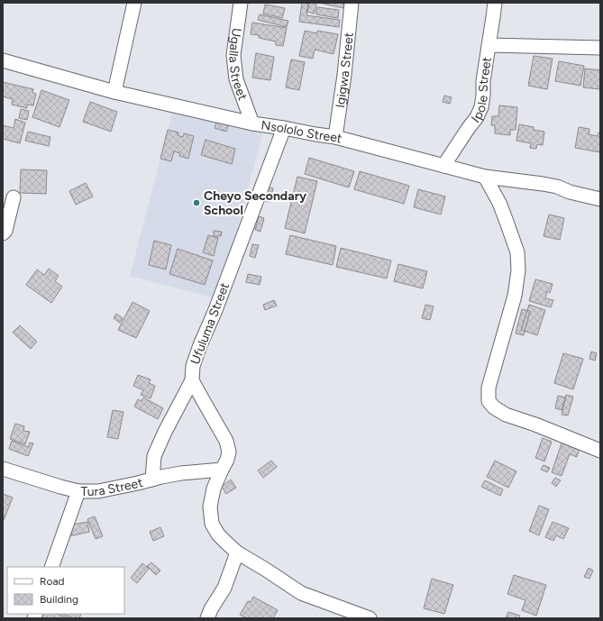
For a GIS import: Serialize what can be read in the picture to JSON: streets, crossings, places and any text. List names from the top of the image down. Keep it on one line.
{"streets":{"street":["Ugalla Street","Igigwa Street","Ipole Street","Nsololo Street","Ufuluma Street","Tura Street"]},"crossings":[["Ugalla Street","Nsololo Street"],["Igigwa Street","Nsololo Street"],["Ipole Street","Nsololo Street"],["Nsololo Street","Ufuluma Street"],["Ufuluma Street","Tura Street"]],"places":["Cheyo Secondary School"],"legend":["Road","Building"]}
